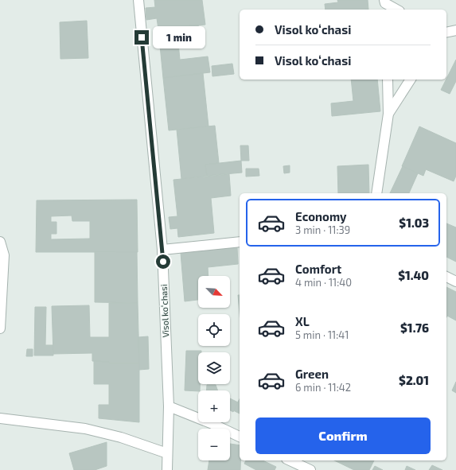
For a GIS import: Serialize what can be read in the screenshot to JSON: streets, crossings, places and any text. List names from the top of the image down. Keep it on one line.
{"streets":{"street":["Visol koʻchasi"]},"north":"bottom right","page":{"banner":["Visol koʻchasi","Visol koʻchasi"],"bubble":"1 min","list":[{"name":"Economy","note":"3 min · 11:39","value":"$1.03"},{"name":"Comfort","note":"4 min · 11:40","value":"$1.40"},{"name":"XL","note":"5 min · 11:41","value":"$1.76"},{"name":"Green","note":"6 min · 11:42","value":"$2.01"}],"map_buttons":["+","−"],"buttons":"Confirm"}}
